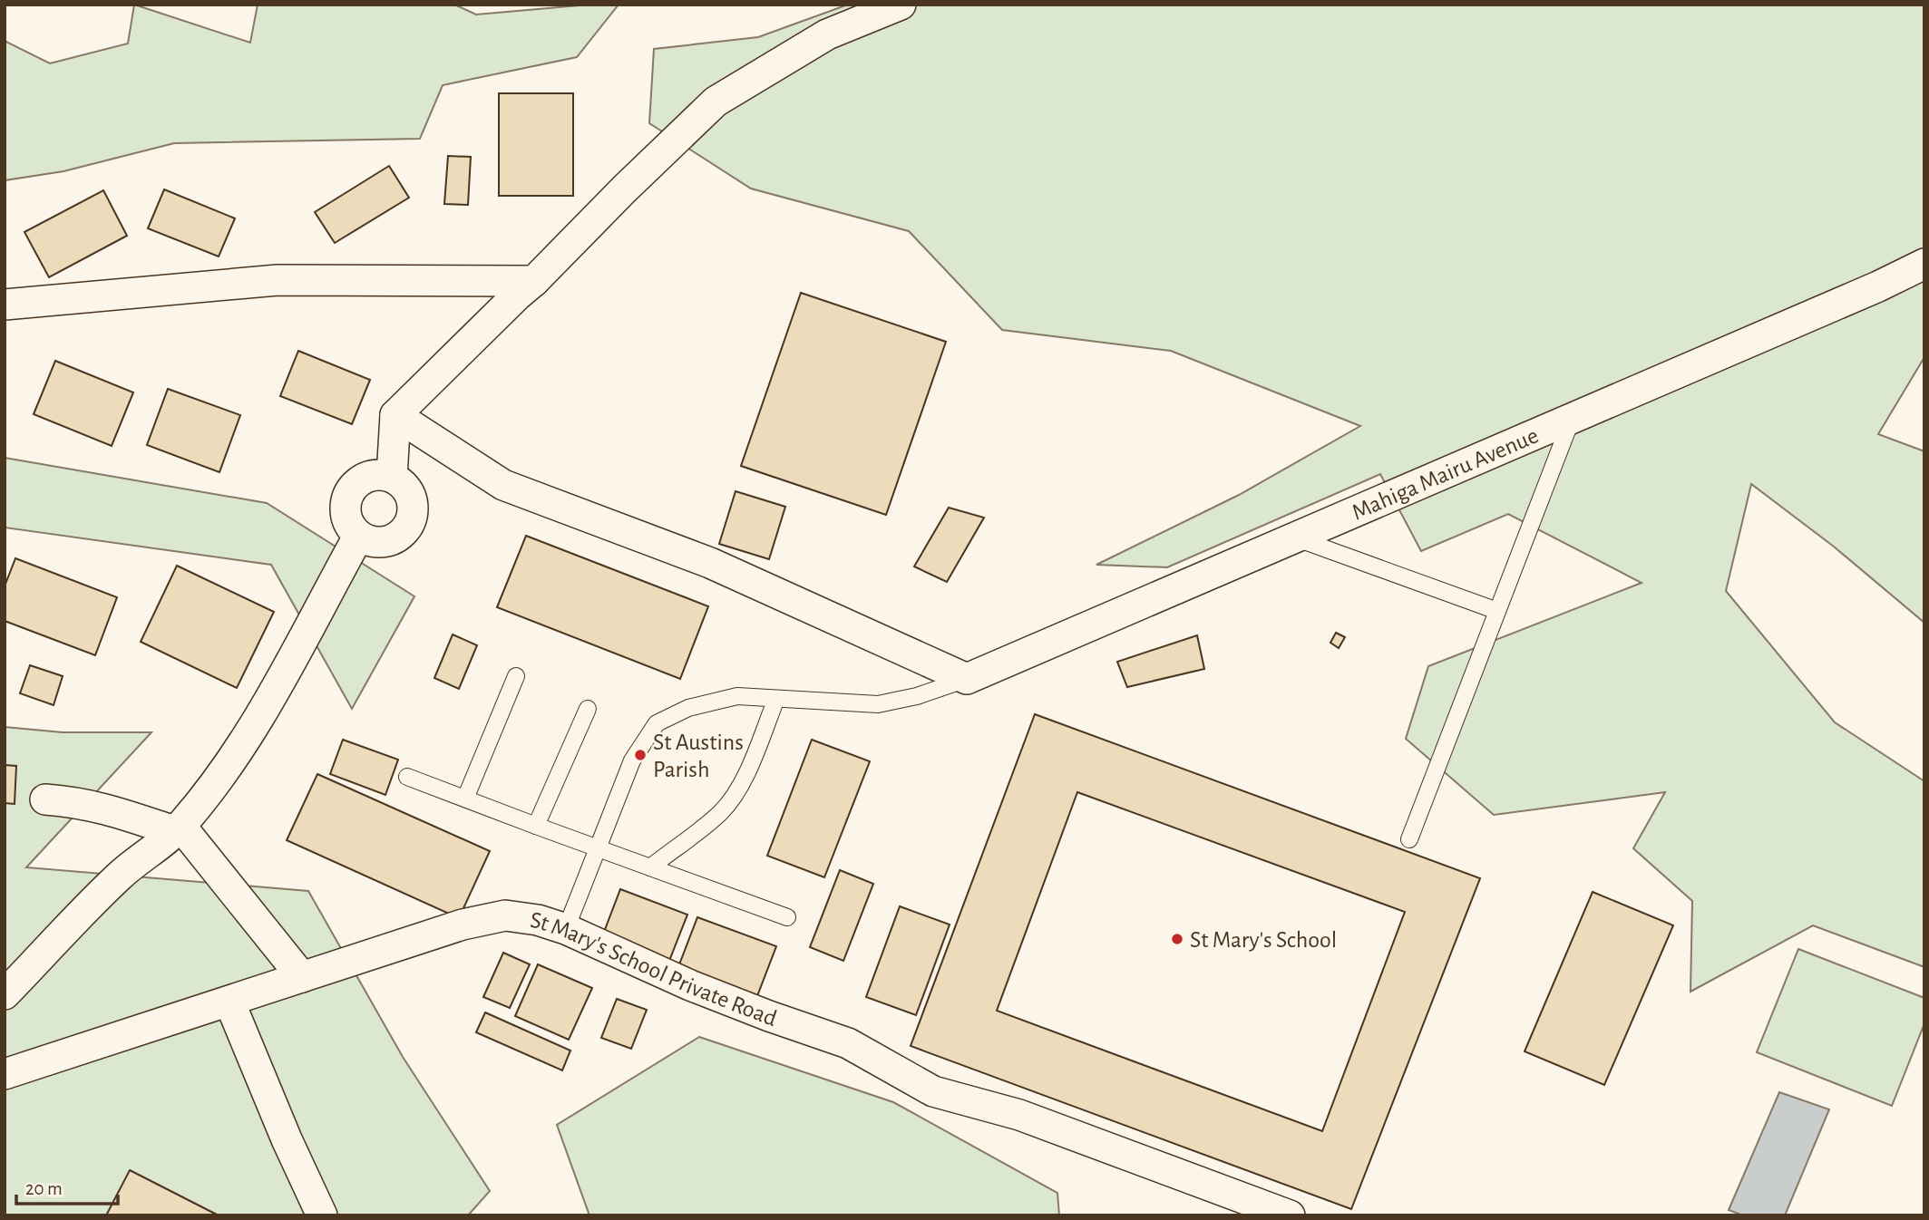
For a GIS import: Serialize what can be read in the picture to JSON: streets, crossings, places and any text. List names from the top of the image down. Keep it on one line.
{"streets":{"street":["Mahiga Mairu Avenue","St Mary's School Private Road"]},"places":["St Austins Parish","St Mary's School"],"scale_bar":"20 m"}
